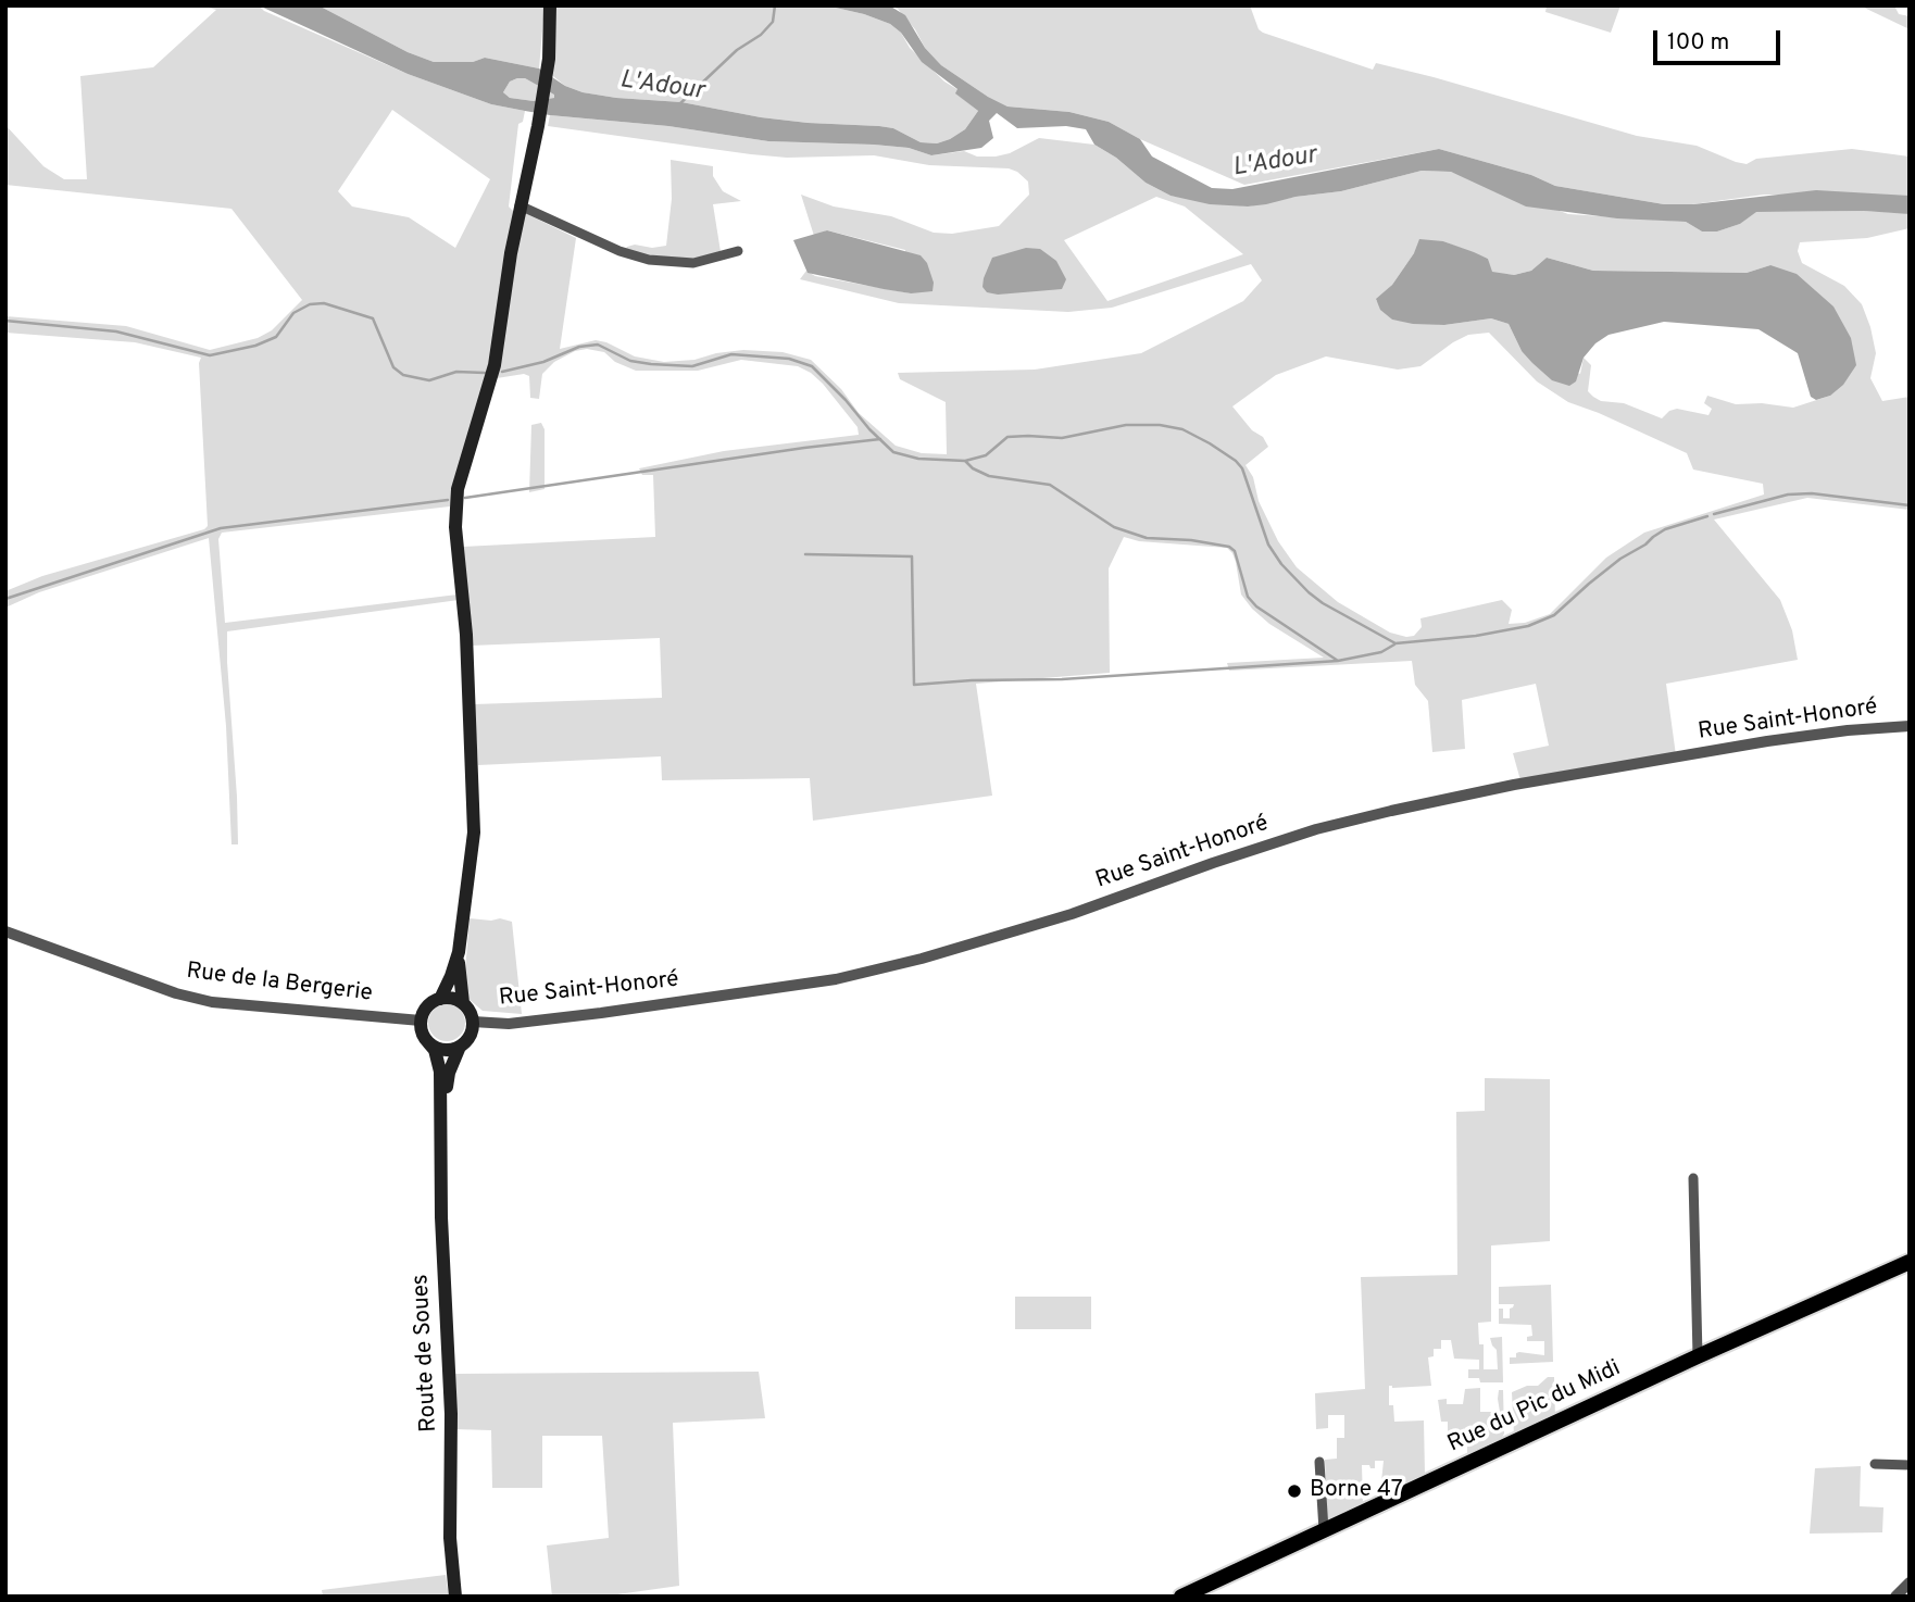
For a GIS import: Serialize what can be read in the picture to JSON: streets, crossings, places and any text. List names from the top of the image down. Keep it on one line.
{"streets":{"main road":["Route de Soues","Rue du Pic du Midi"],"street":["Rue Saint-Honoré","Rue de la Bergerie"]},"crossings":[["Rue Saint-Honoré","Rue de la Bergerie"],["Rue Saint-Honoré","Route de Soues"],["Rue de la Bergerie","Route de Soues"]],"water":["L'Adour"],"places":["Borne 47"],"scale_bar":"100 m"}
